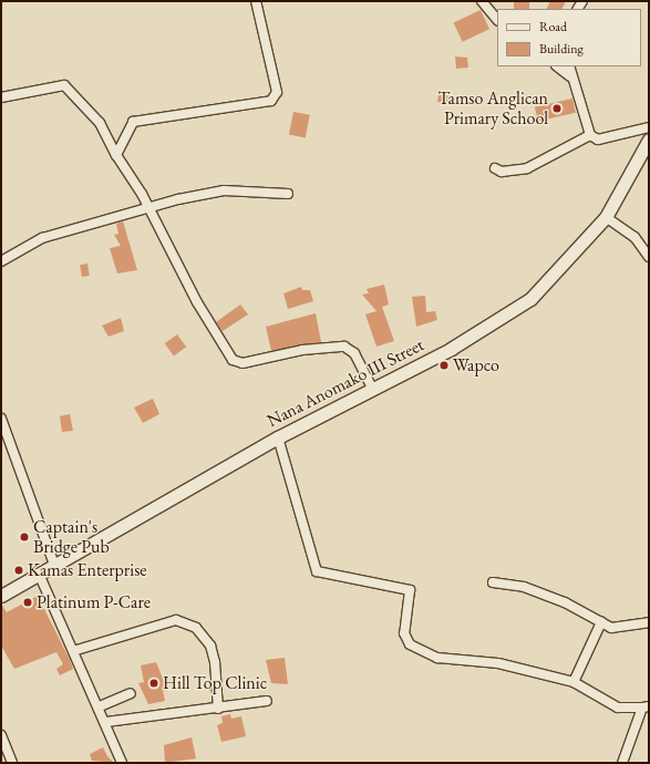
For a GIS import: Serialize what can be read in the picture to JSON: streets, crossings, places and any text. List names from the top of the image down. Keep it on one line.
{"streets":{"street":["Nana Anomako III Street"]},"places":["Tamso Anglican Primary School","Wapco","Captain's Bridge Pub","Kamas Enterprise","Platinum P-Care","Hill Top Clinic"],"legend":["Road","Building"]}
